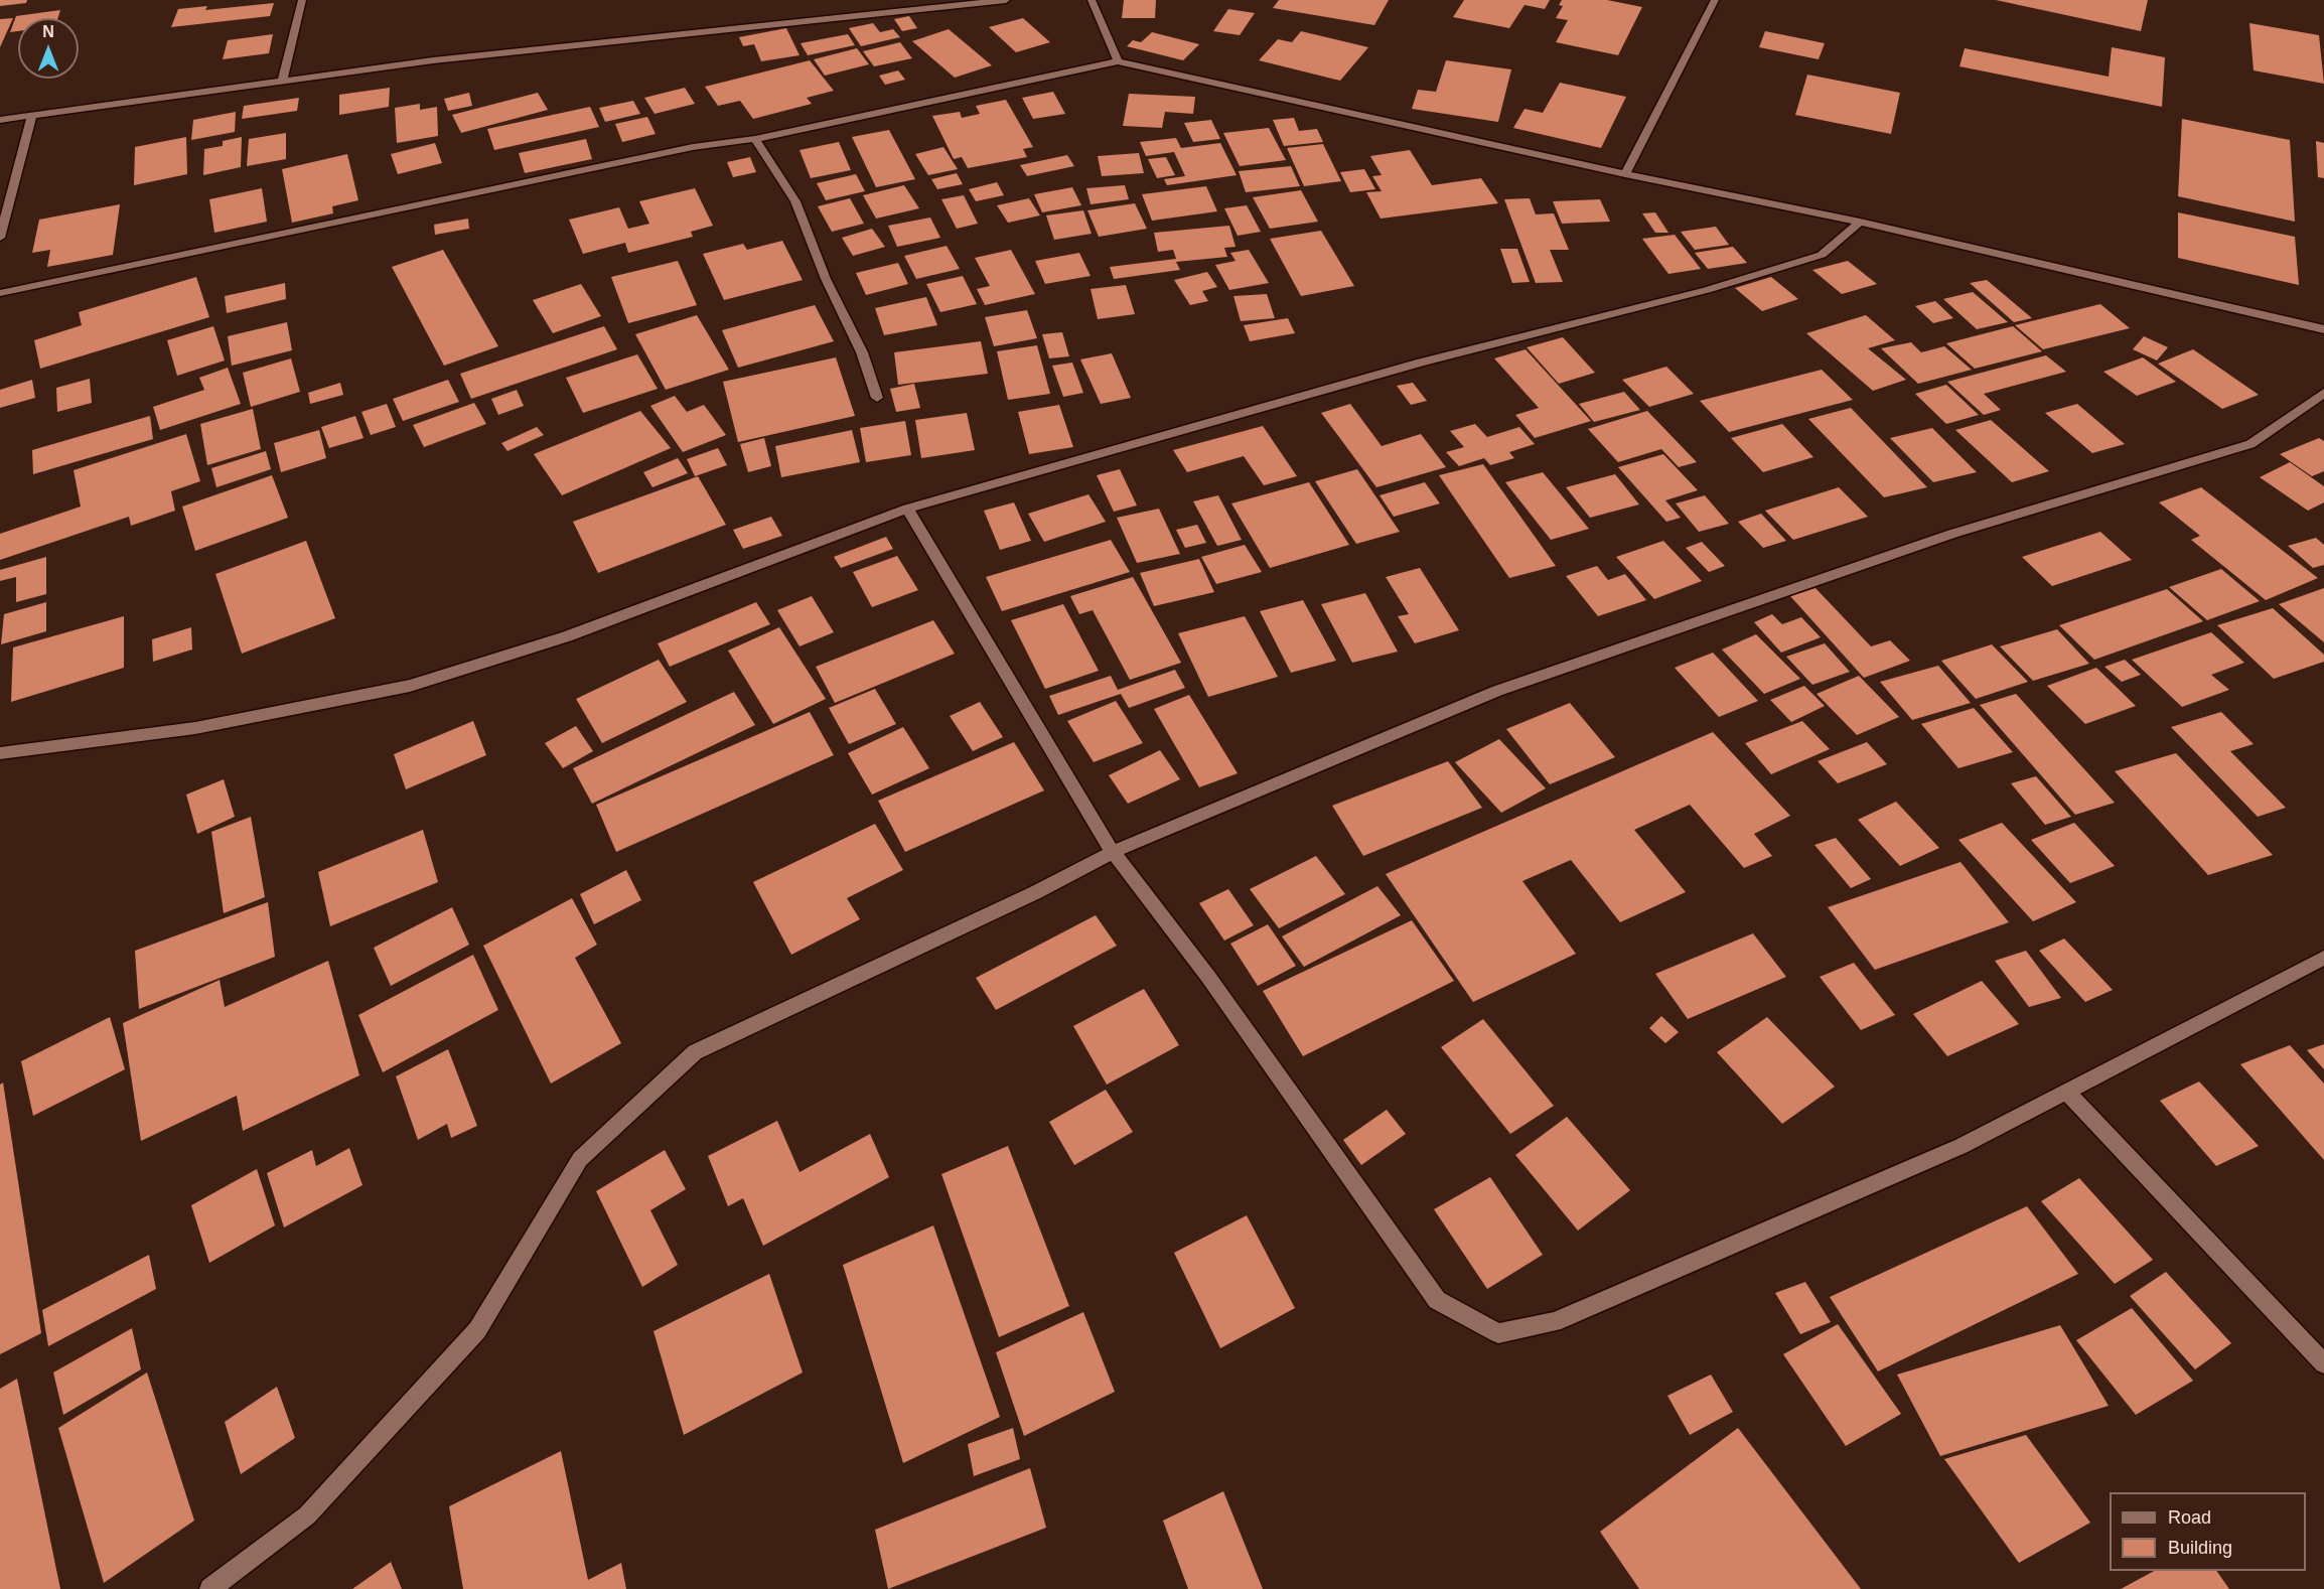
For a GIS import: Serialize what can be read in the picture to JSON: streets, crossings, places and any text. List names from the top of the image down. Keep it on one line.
{"legend":["Road","Building"],"north":"top"}
